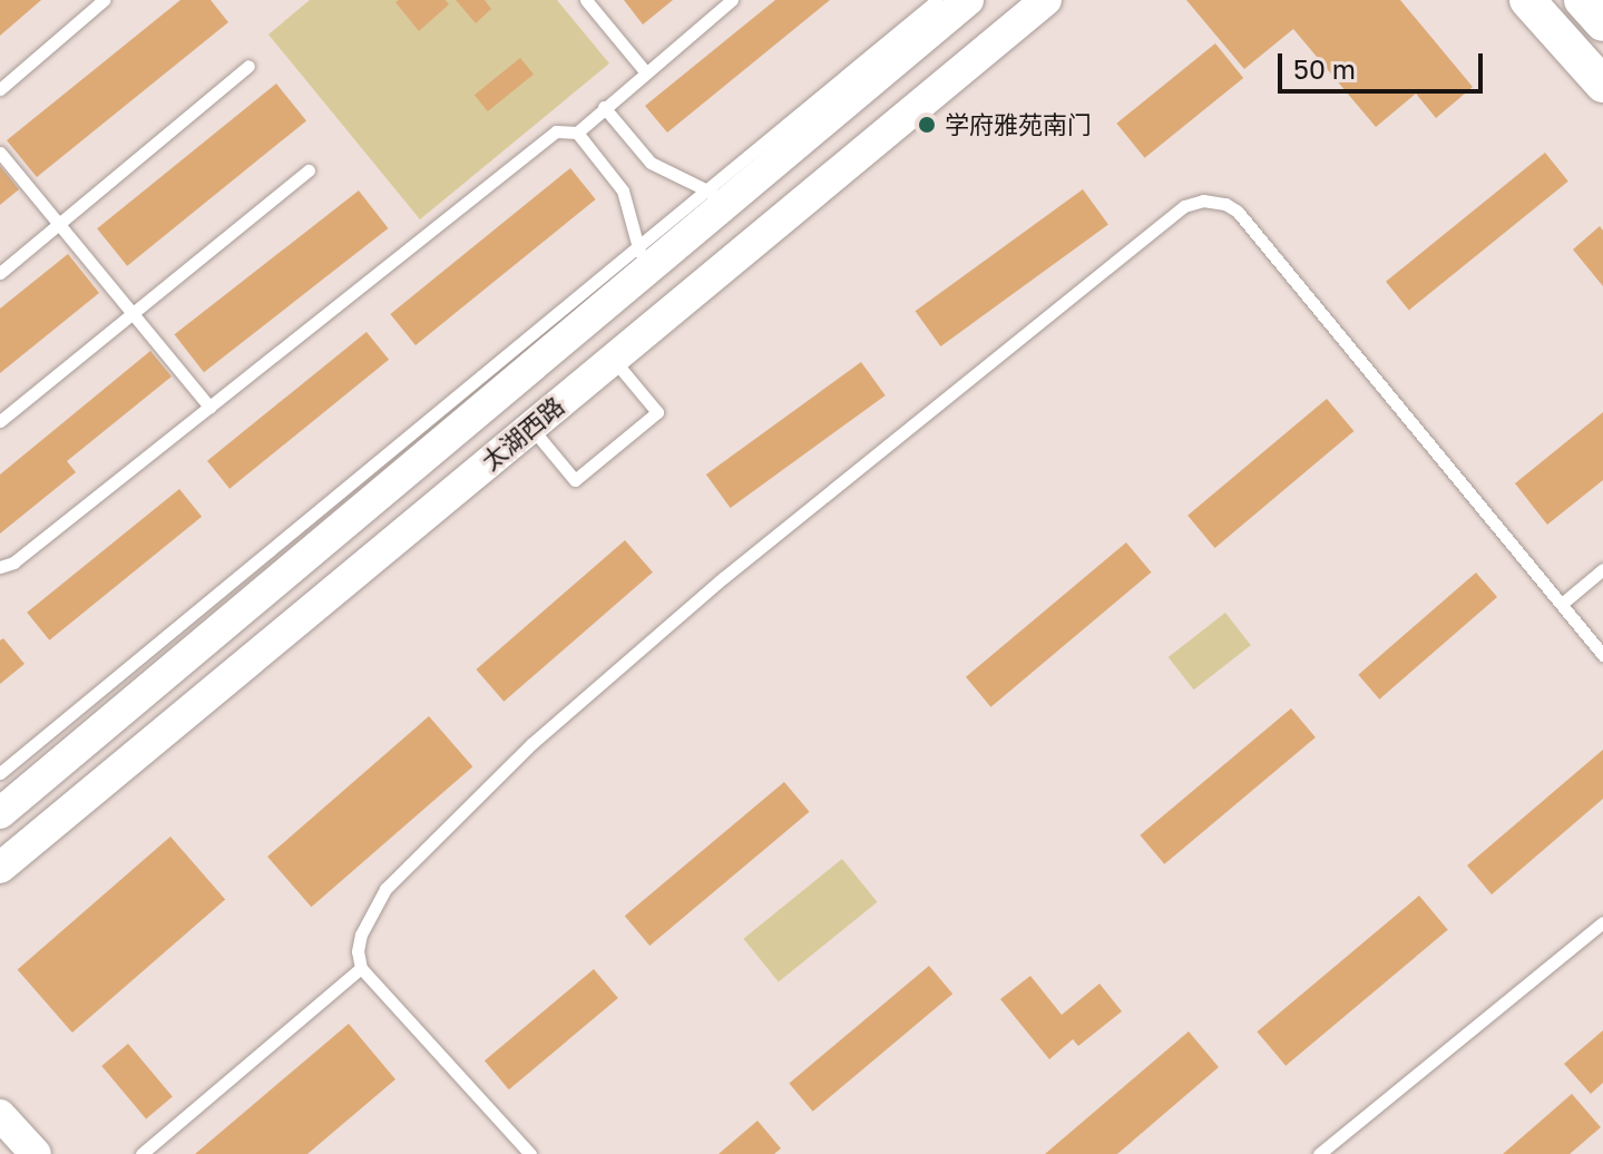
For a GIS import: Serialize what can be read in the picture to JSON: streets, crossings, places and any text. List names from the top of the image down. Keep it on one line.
{"streets":{"street":["太湖西路"]},"places":["学府雅苑南门"],"scale_bar":"50 m"}
